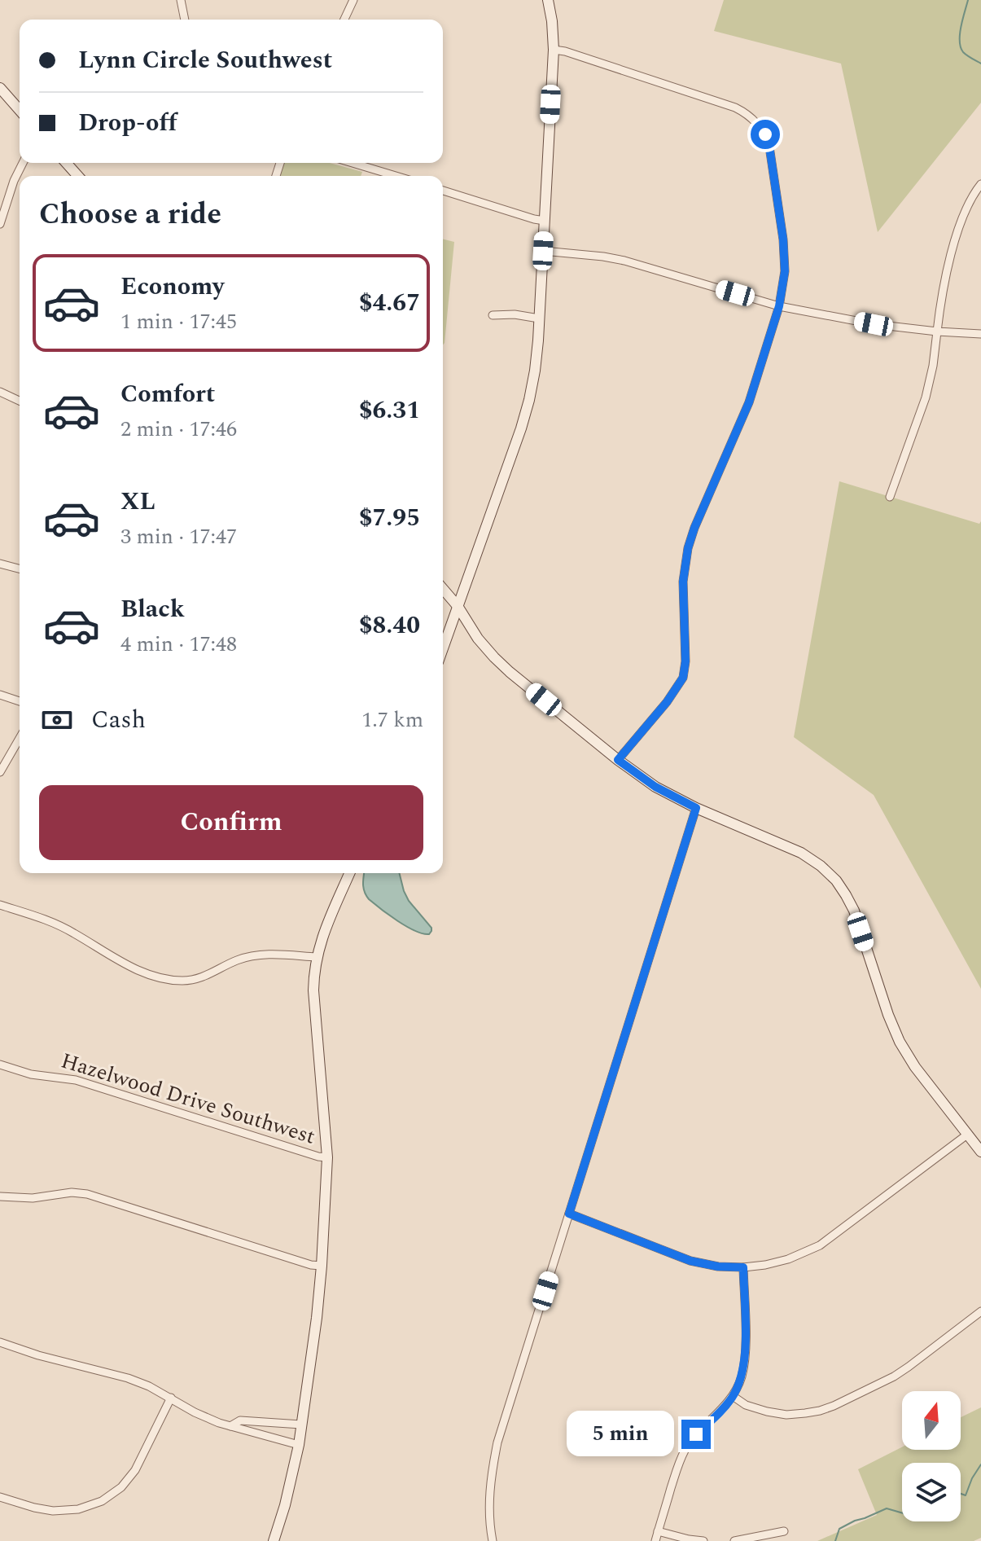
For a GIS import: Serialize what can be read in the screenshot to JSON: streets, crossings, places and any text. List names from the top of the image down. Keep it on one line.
{"streets":{"street":["Hazelwood Drive Southwest"]},"north":"top","page":{"banner":["Lynn Circle Southwest","Drop-off"],"heading":"Choose a ride","list":[{"name":"Economy","note":"1 min · 17:45","value":"$4.67"},{"name":"Comfort","note":"2 min · 17:46","value":"$6.31"},{"name":"XL","note":"3 min · 17:47","value":"$7.95"},{"name":"Black","note":"4 min · 17:48","value":"$8.40"}],"pay":["Cash","1.7 km"],"buttons":"Confirm","bubble":"5 min"}}
